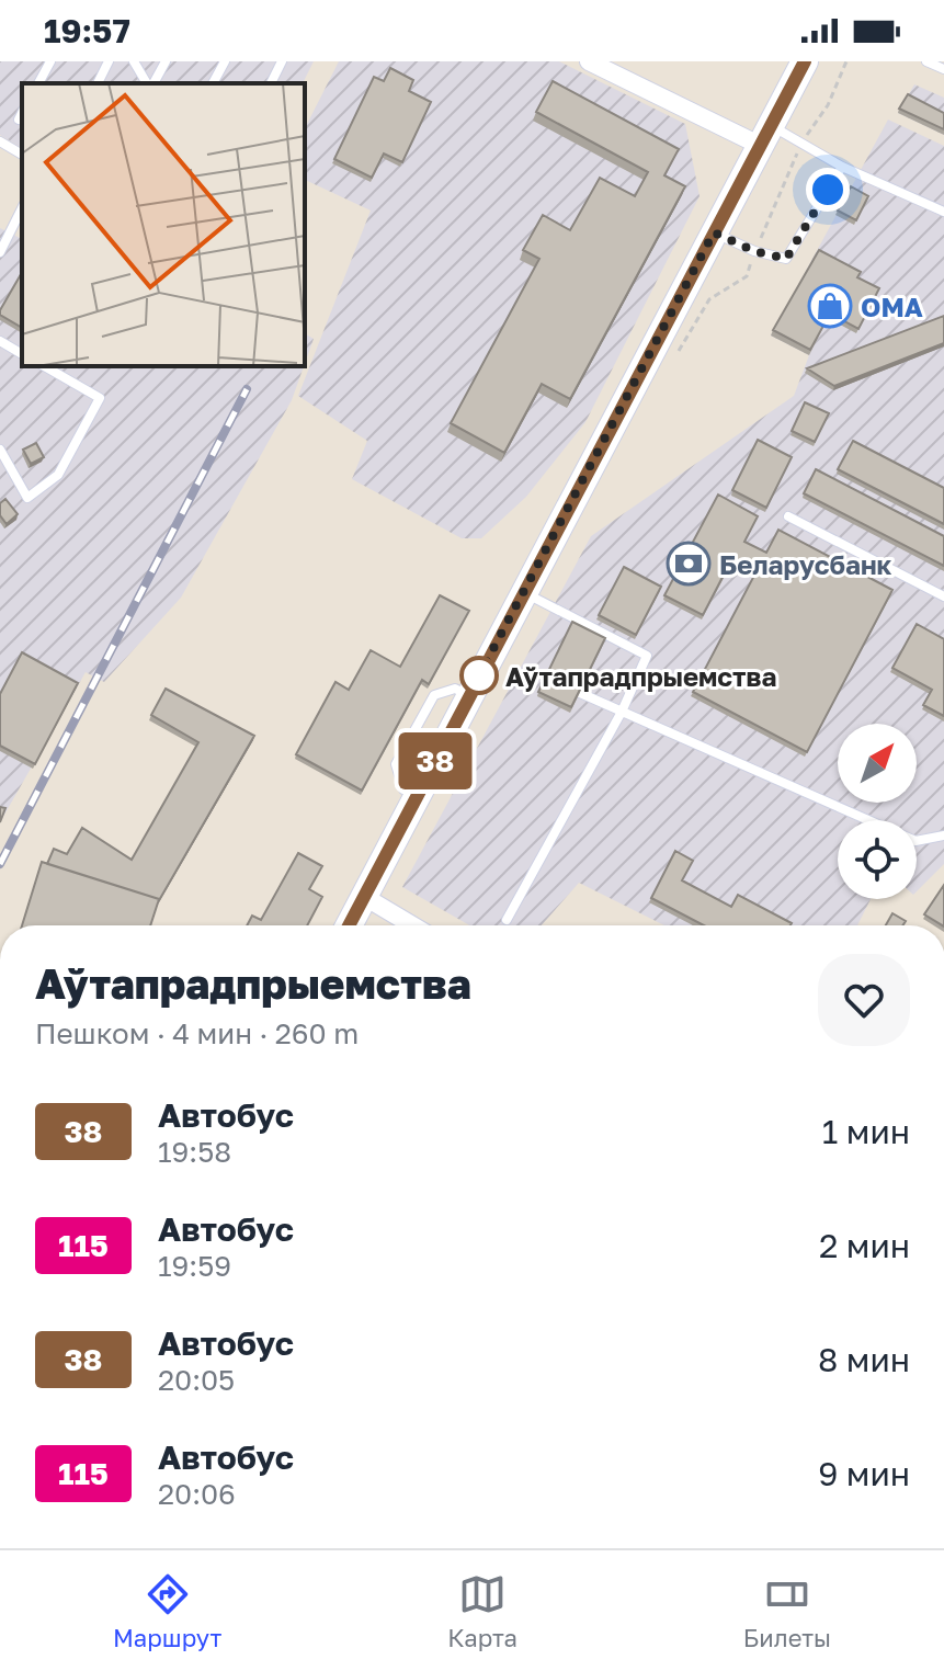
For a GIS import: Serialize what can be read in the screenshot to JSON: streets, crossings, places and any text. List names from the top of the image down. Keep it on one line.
{"places":{"shop":["ОМА"],"bank":["Беларусбанк"],"other":["Аўтапрадпрыемства"]},"lines":["bus line 38"],"north":"top right","page":{"status":"19:57","on_map":"38","heading":["Аўтапрадпрыемства","Пешком · 4 мин · 260 m"],"list":[{"mark":"38","name":"Автобус","note":"19:58","value":"1 мин"},{"mark":"115","name":"Автобус","note":"19:59","value":"2 мин"},{"mark":"38","name":"Автобус","note":"20:05","value":"8 мин"},{"mark":"115","name":"Автобус","note":"20:06","value":"9 мин"}],"tabs":["Маршрут","Карта","Билеты"]}}
